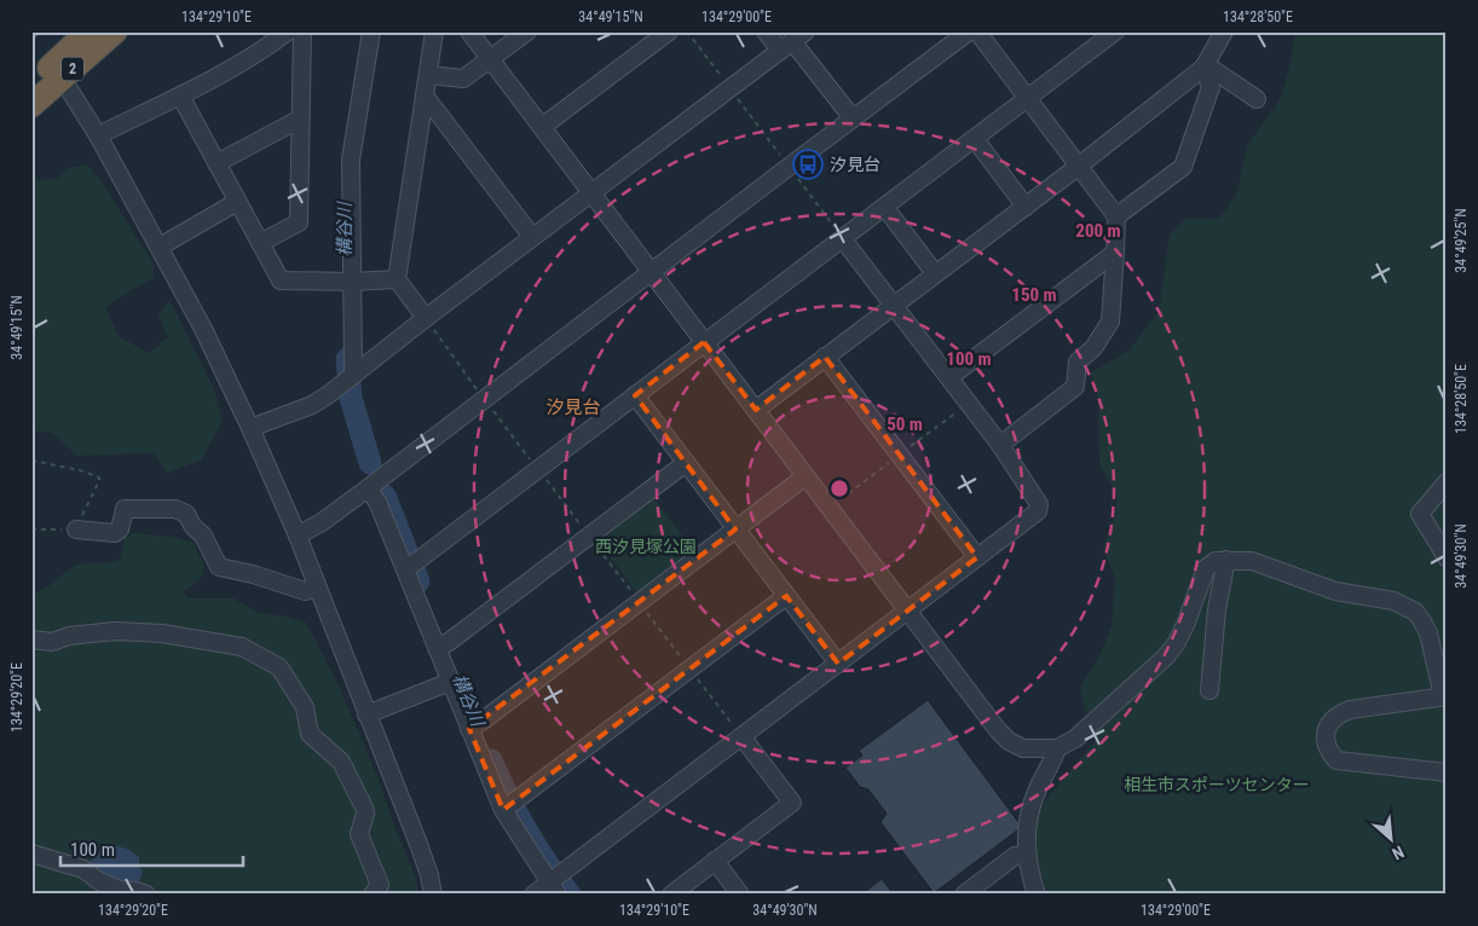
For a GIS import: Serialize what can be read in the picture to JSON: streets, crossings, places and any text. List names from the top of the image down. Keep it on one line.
{"streets":{"highway":["2"]},"districts":["汐見台"],"water":["構谷川"],"parks":["西汐見塚公園","相生市スポーツセンター"],"places":{"bus stop":["汐見台"]},"scale_bar":"100 m","north":"bottom right","coordinates":["134°29'10\"E","34°49'15\"N","134°29'00\"E","134°28'50\"E","34°49'25\"N","34°49'30\"N","134°29'20\"E"],"rings":["200 m","150 m","100 m","50 m"]}
